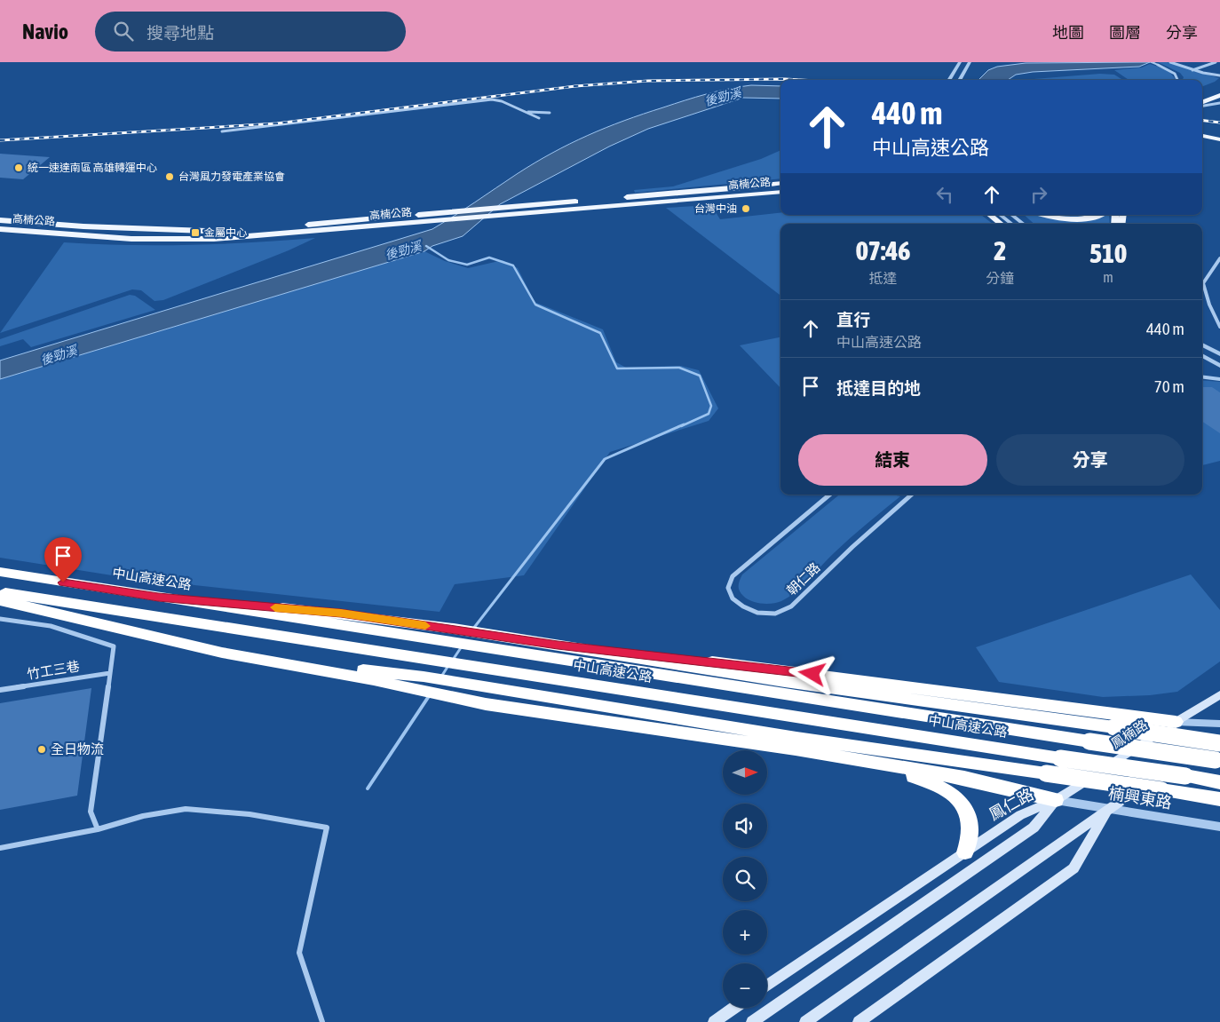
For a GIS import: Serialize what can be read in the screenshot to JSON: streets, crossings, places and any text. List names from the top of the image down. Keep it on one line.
{"streets":{"highway":["中山高速公路"],"main road":["高楠公路","鳳楠路","鳳仁路"],"street":["朝仁路","竹工三巷","楠興東路"]},"crossings":[["鳳楠路","楠興東路"],["鳳楠路","鳳仁路"],["楠興東路","鳳仁路"]],"water":["後勁溪"],"places":{"other":["統一速達南區 高雄轉運中心","台灣風力發電產業協會","台灣中油","全日物流"],"transit":["金屬中心"]},"north":"right","page":{"header":"Navio","search":"搜尋地點","nav":["地圖","圖層","分享"],"turn":["440 m","中山高速公路"],"eta":["07:46","抵達","2","分鐘","510","m"],"list":[{"name":"直行","note":"中山高速公路","value":"440 m"},{"name":"抵達目的地","value":"70 m"}],"buttons":["結束","分享"],"map_buttons":["+","−"]}}
